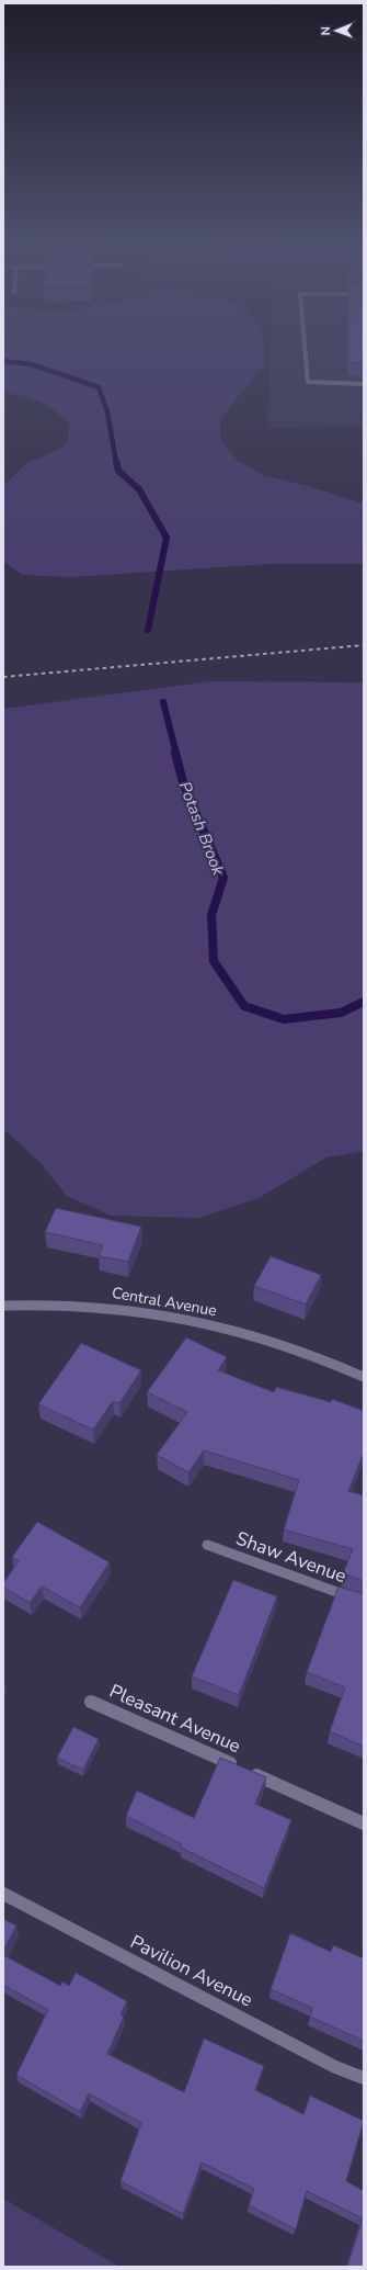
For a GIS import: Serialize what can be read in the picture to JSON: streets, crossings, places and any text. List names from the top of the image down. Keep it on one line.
{"streets":{"street":["Central Avenue","Shaw Avenue","Pleasant Avenue","Pavilion Avenue"]},"water":["Potash Brook"],"north":"left"}
